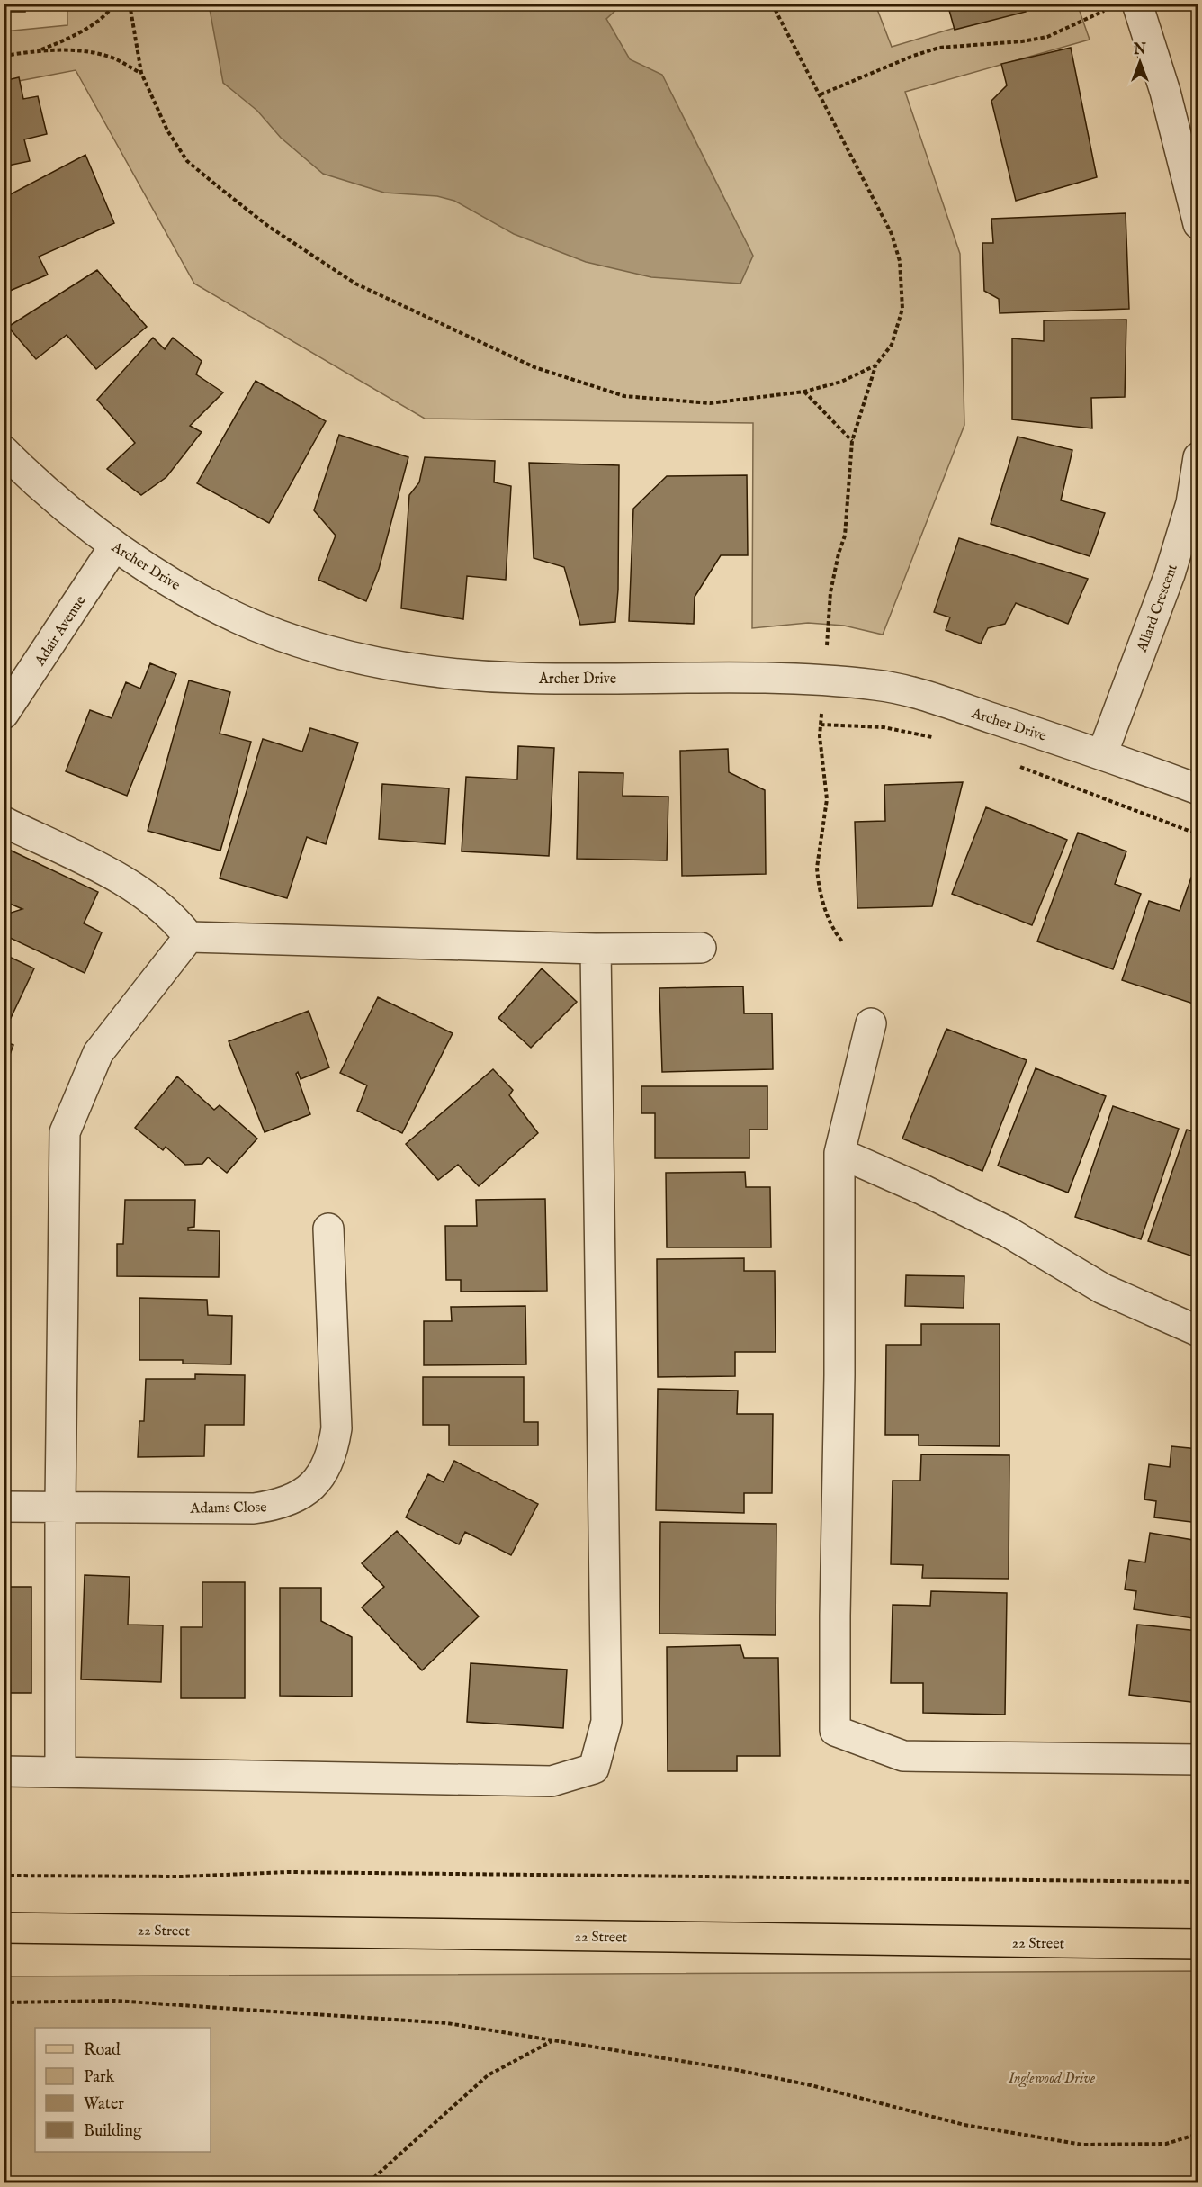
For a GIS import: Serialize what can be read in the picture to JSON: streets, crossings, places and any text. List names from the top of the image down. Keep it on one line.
{"streets":{"main road":["22 Street"],"street":["Archer Drive","Allard Crescent","Adair Avenue","Adams Close"]},"crossings":[["Archer Drive","Allard Crescent"],["Archer Drive","Adair Avenue"]],"parks":["Inglewood Drive"],"legend":["Road","Park","Water","Building"],"north":"top"}
